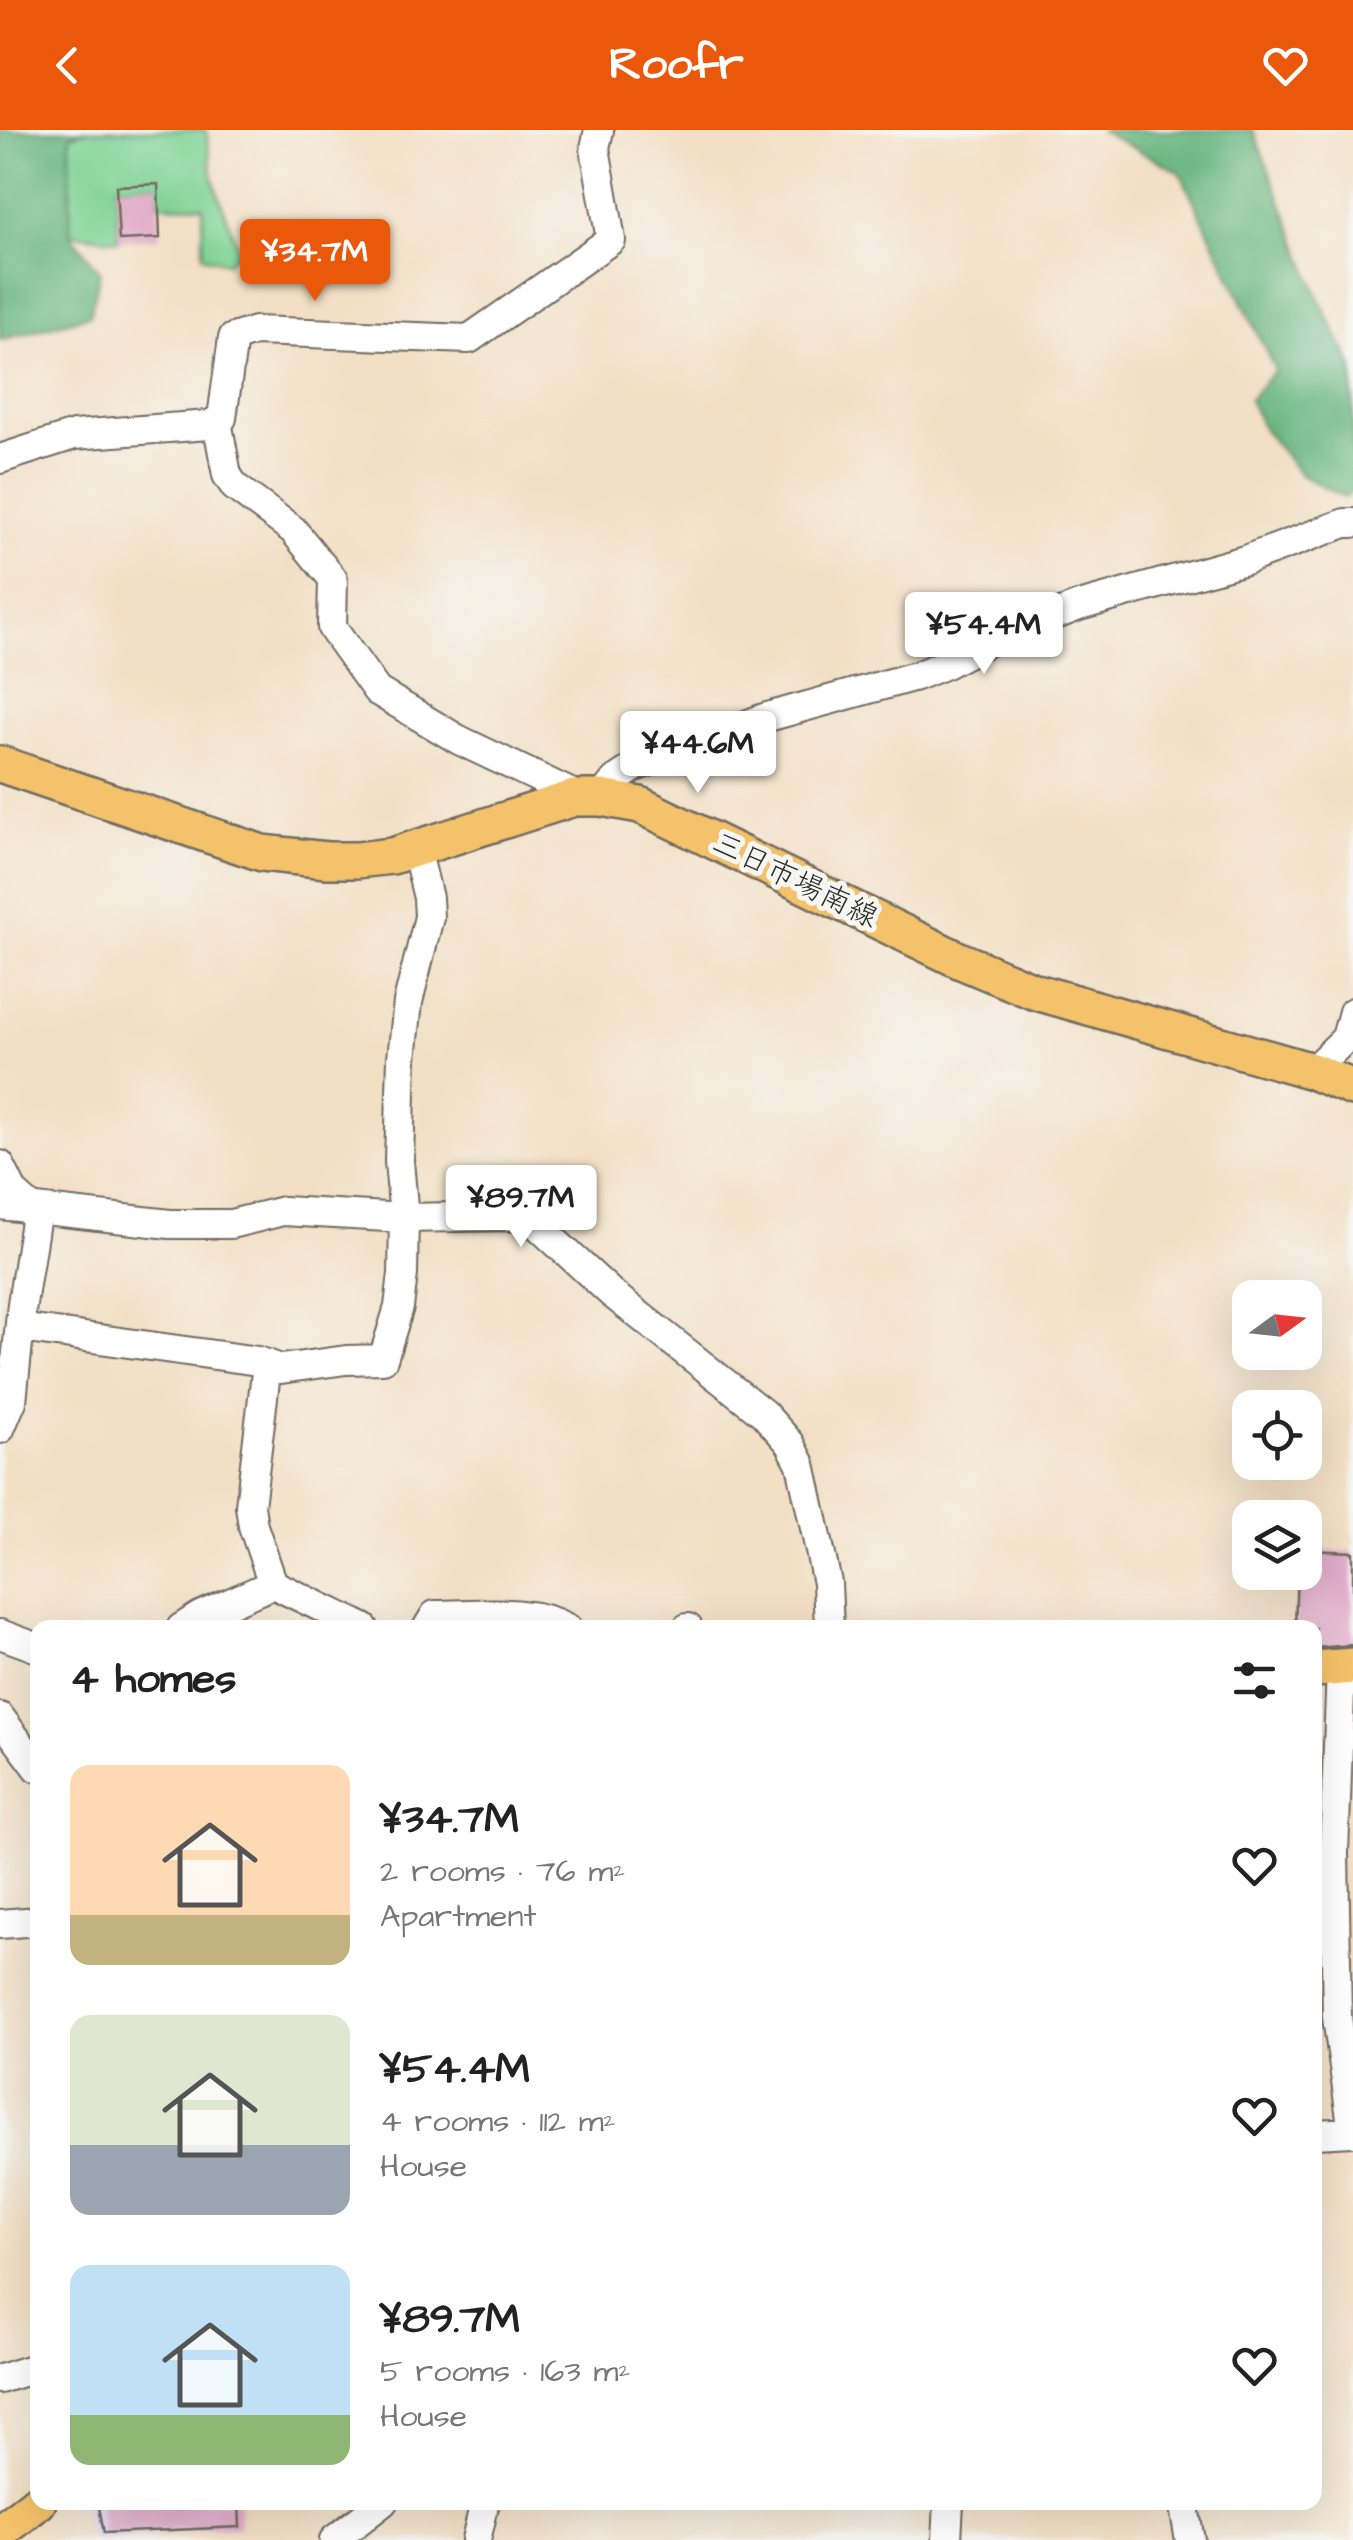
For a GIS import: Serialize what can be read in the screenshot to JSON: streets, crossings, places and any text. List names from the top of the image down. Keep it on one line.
{"streets":{"main road":["三日市場南線"]},"north":"right","page":{"header":"Roofr","price":["¥34.7M","¥54.4M","¥44.6M","¥89.7M"],"heading":"4 homes","list":[{"name":"¥34.7M","note":"2 rooms · 76 m² · Apartment"},{"name":"¥54.4M","note":"4 rooms · 112 m² · House"},{"name":"¥89.7M","note":"5 rooms · 163 m² · House"}]}}
